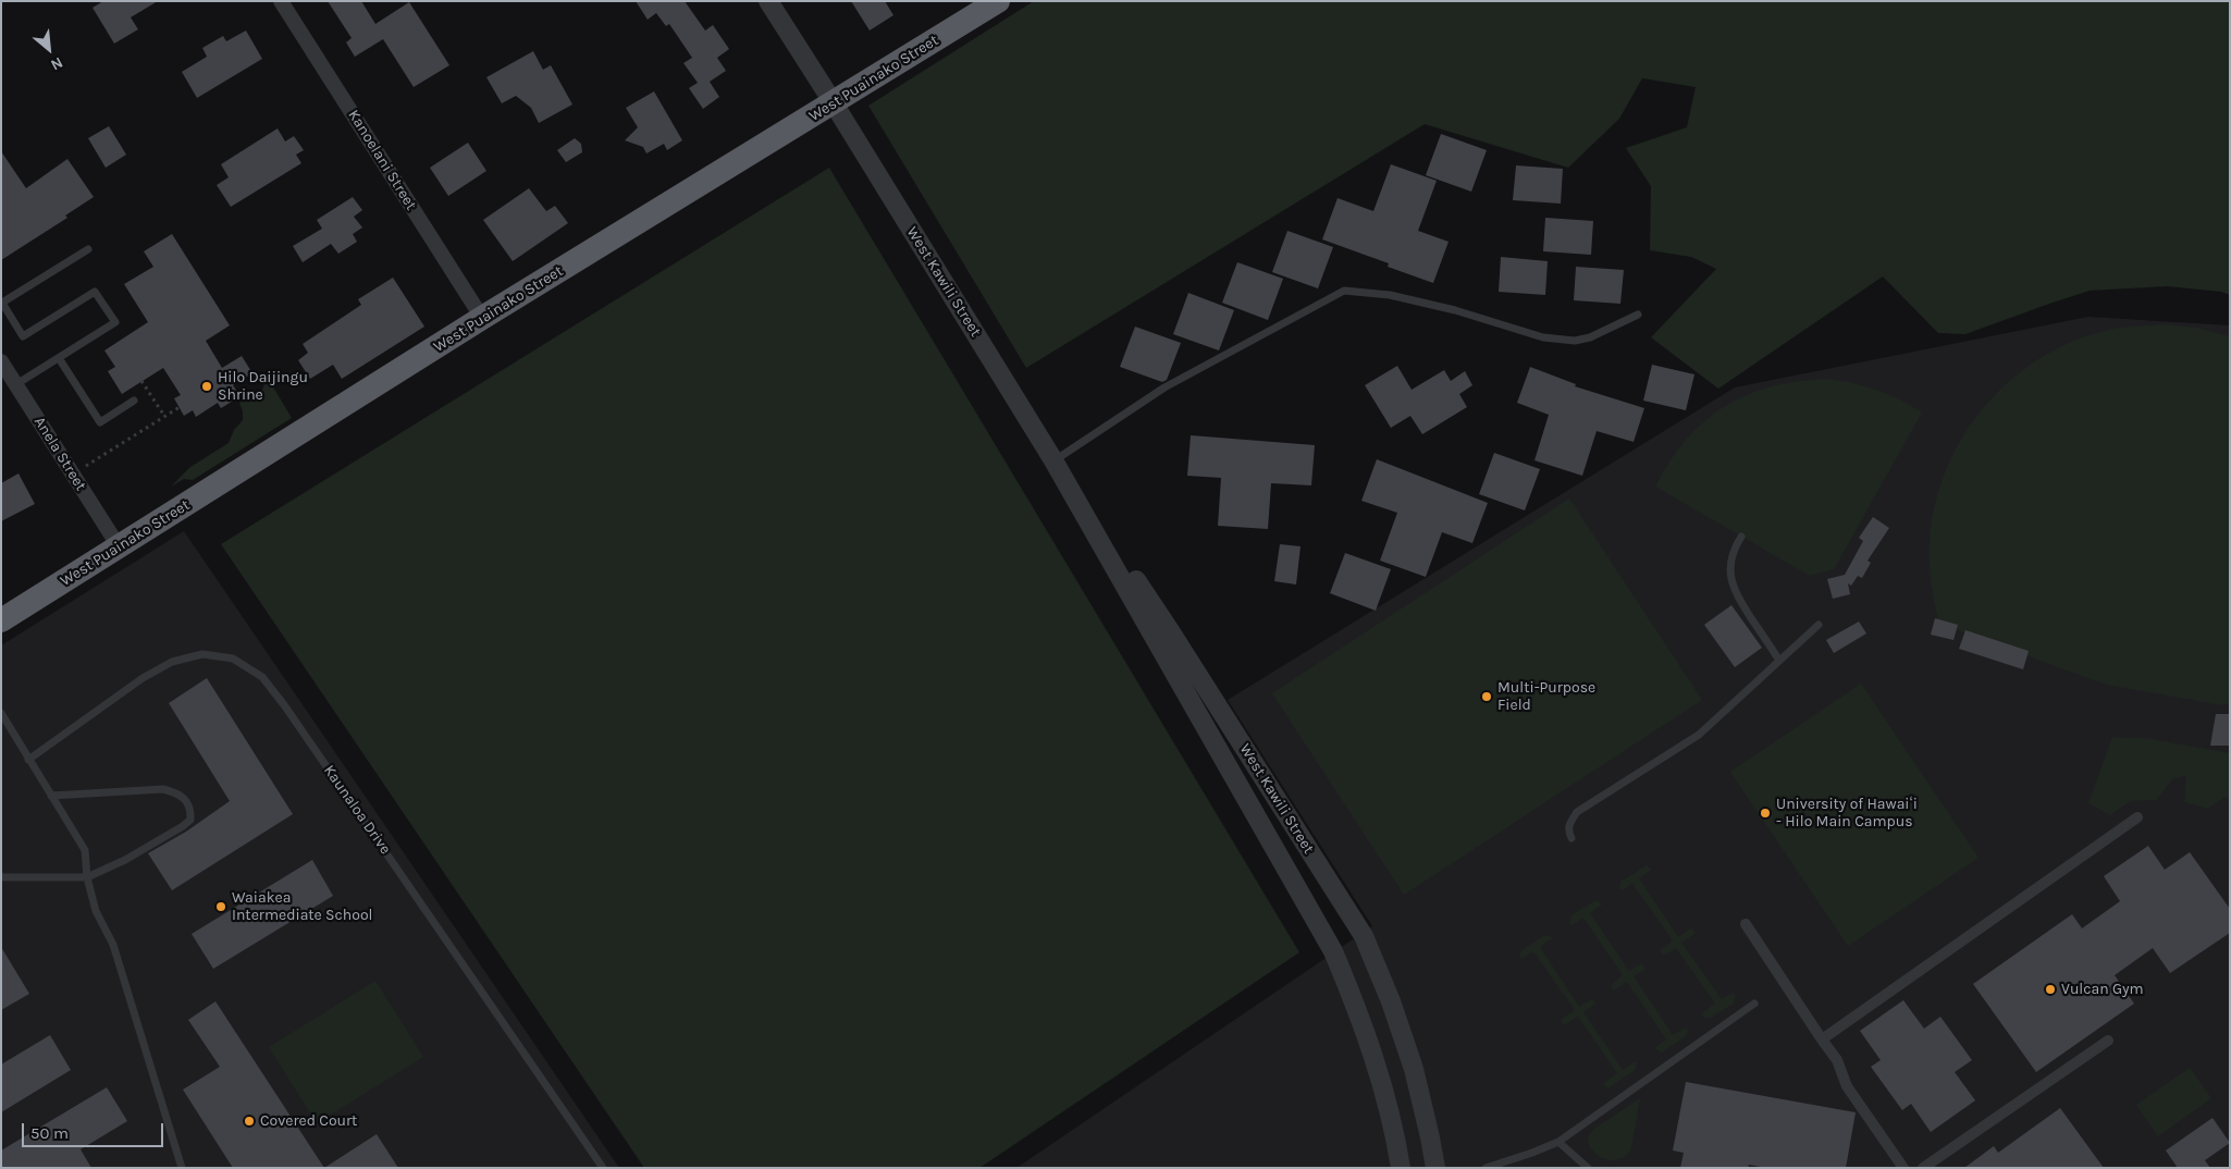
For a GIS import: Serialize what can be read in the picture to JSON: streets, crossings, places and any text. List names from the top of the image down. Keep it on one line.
{"streets":{"highway":["West Puainako Street"],"street":["Kanoelani Street","West Kawili Street","Anela Street"],"lane":["Kaunaloa Drive"]},"crossings":[["West Puainako Street","Kanoelani Street"],["West Puainako Street","West Kawili Street"],["West Puainako Street","Anela Street"]],"places":["Hilo Daijingu Shrine","Multi-Purpose Field","University of Hawaiʻi - Hilo Main Campus","Waiakea Intermediate School","Vulcan Gym","Covered Court"],"scale_bar":"50 m","north":"bottom right"}
